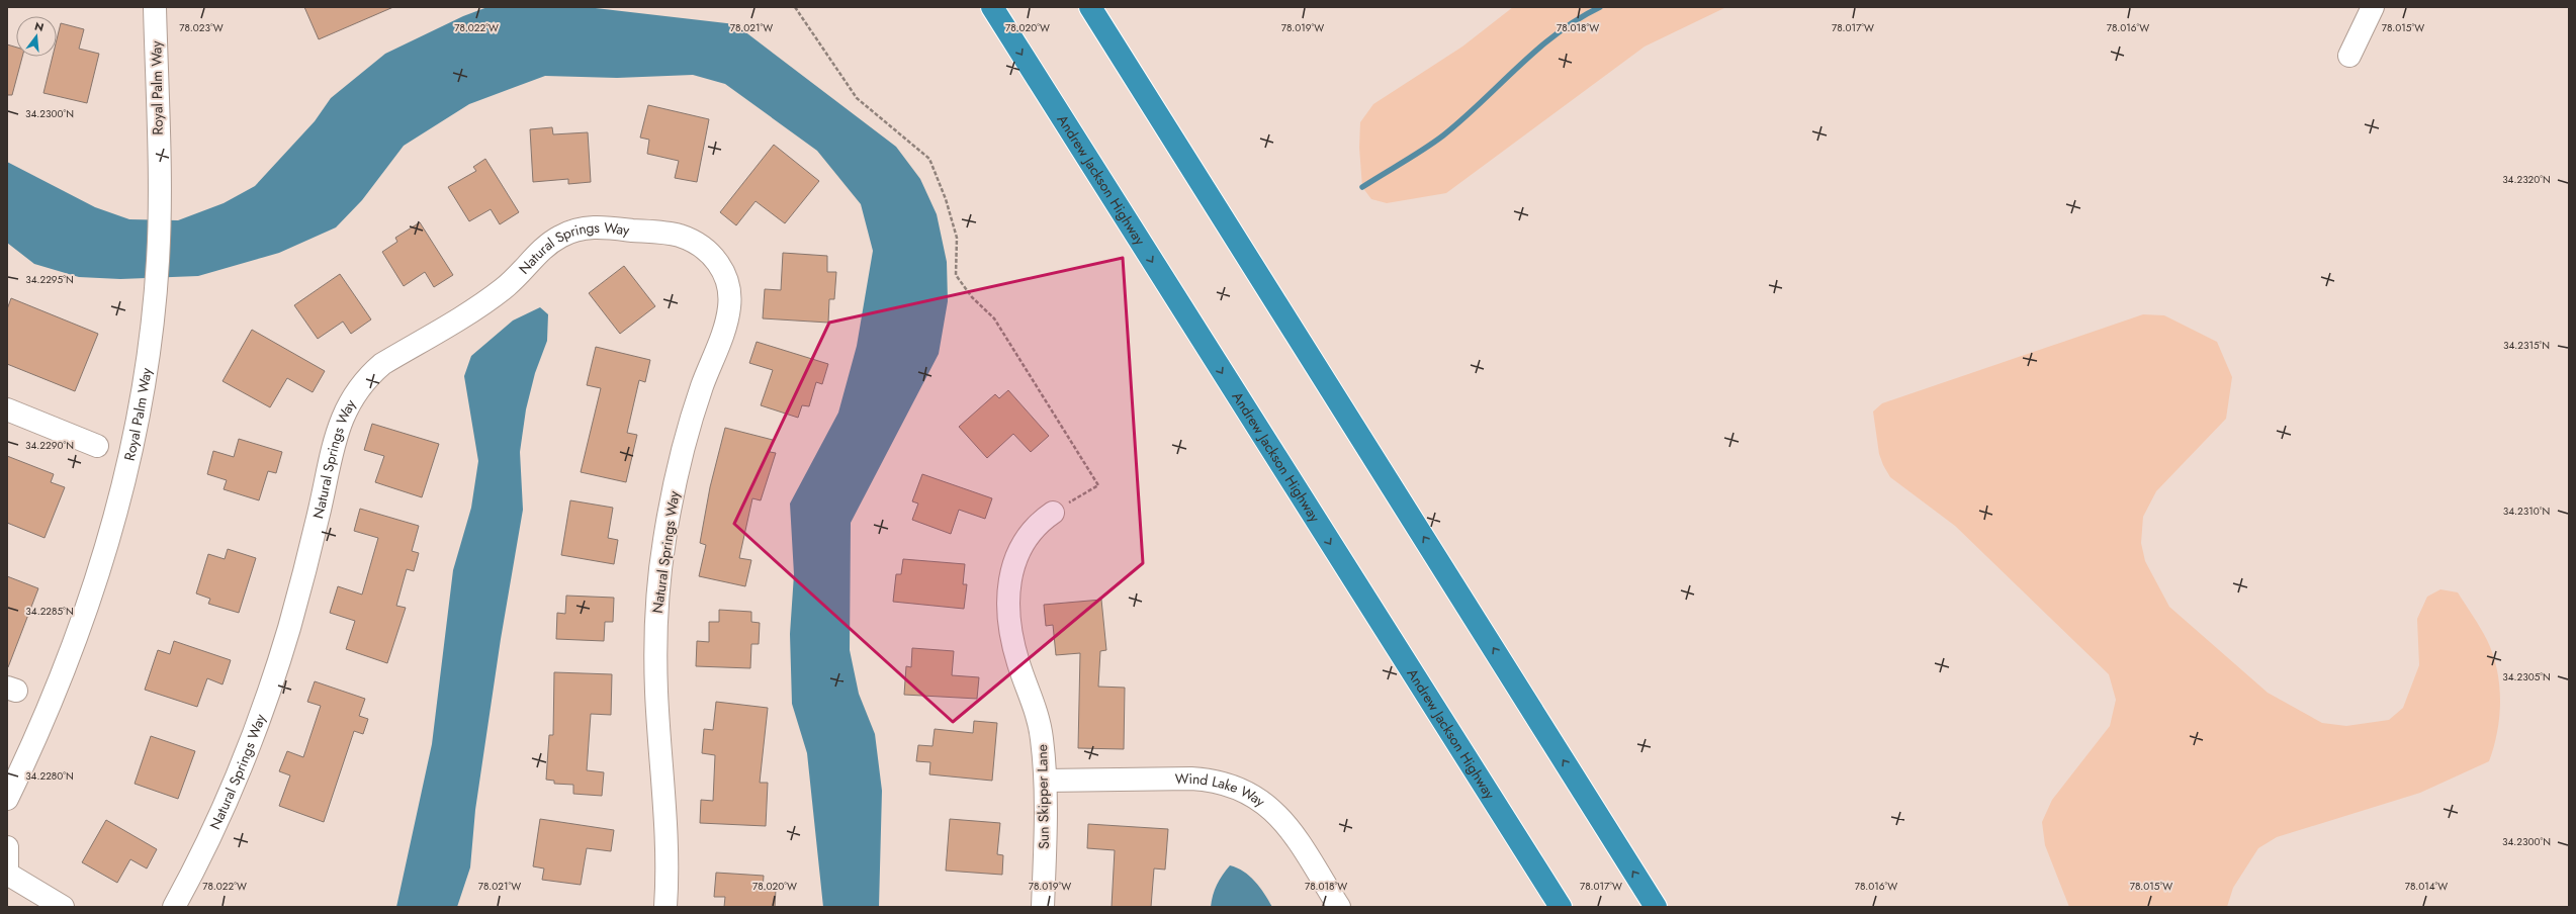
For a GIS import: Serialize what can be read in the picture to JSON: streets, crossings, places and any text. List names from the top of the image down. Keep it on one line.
{"streets":{"highway":["Andrew Jackson Highway"],"street":["Royal Palm Way","Natural Springs Way","Wind Lake Way","Sun Skipper Lane"]},"crossings":[["Wind Lake Way","Sun Skipper Lane"]],"north":"top","coordinates":["78.023°W","78.022°W","78.021°W","78.020°W","78.019°W","78.018°W","78.017°W","78.016°W","78.015°W","34.2300°N","34.2320°N","34.2295°N","34.2315°N","34.2290°N","34.2310°N","34.2285°N","34.2305°N","34.2280°N","78.014°W"]}
